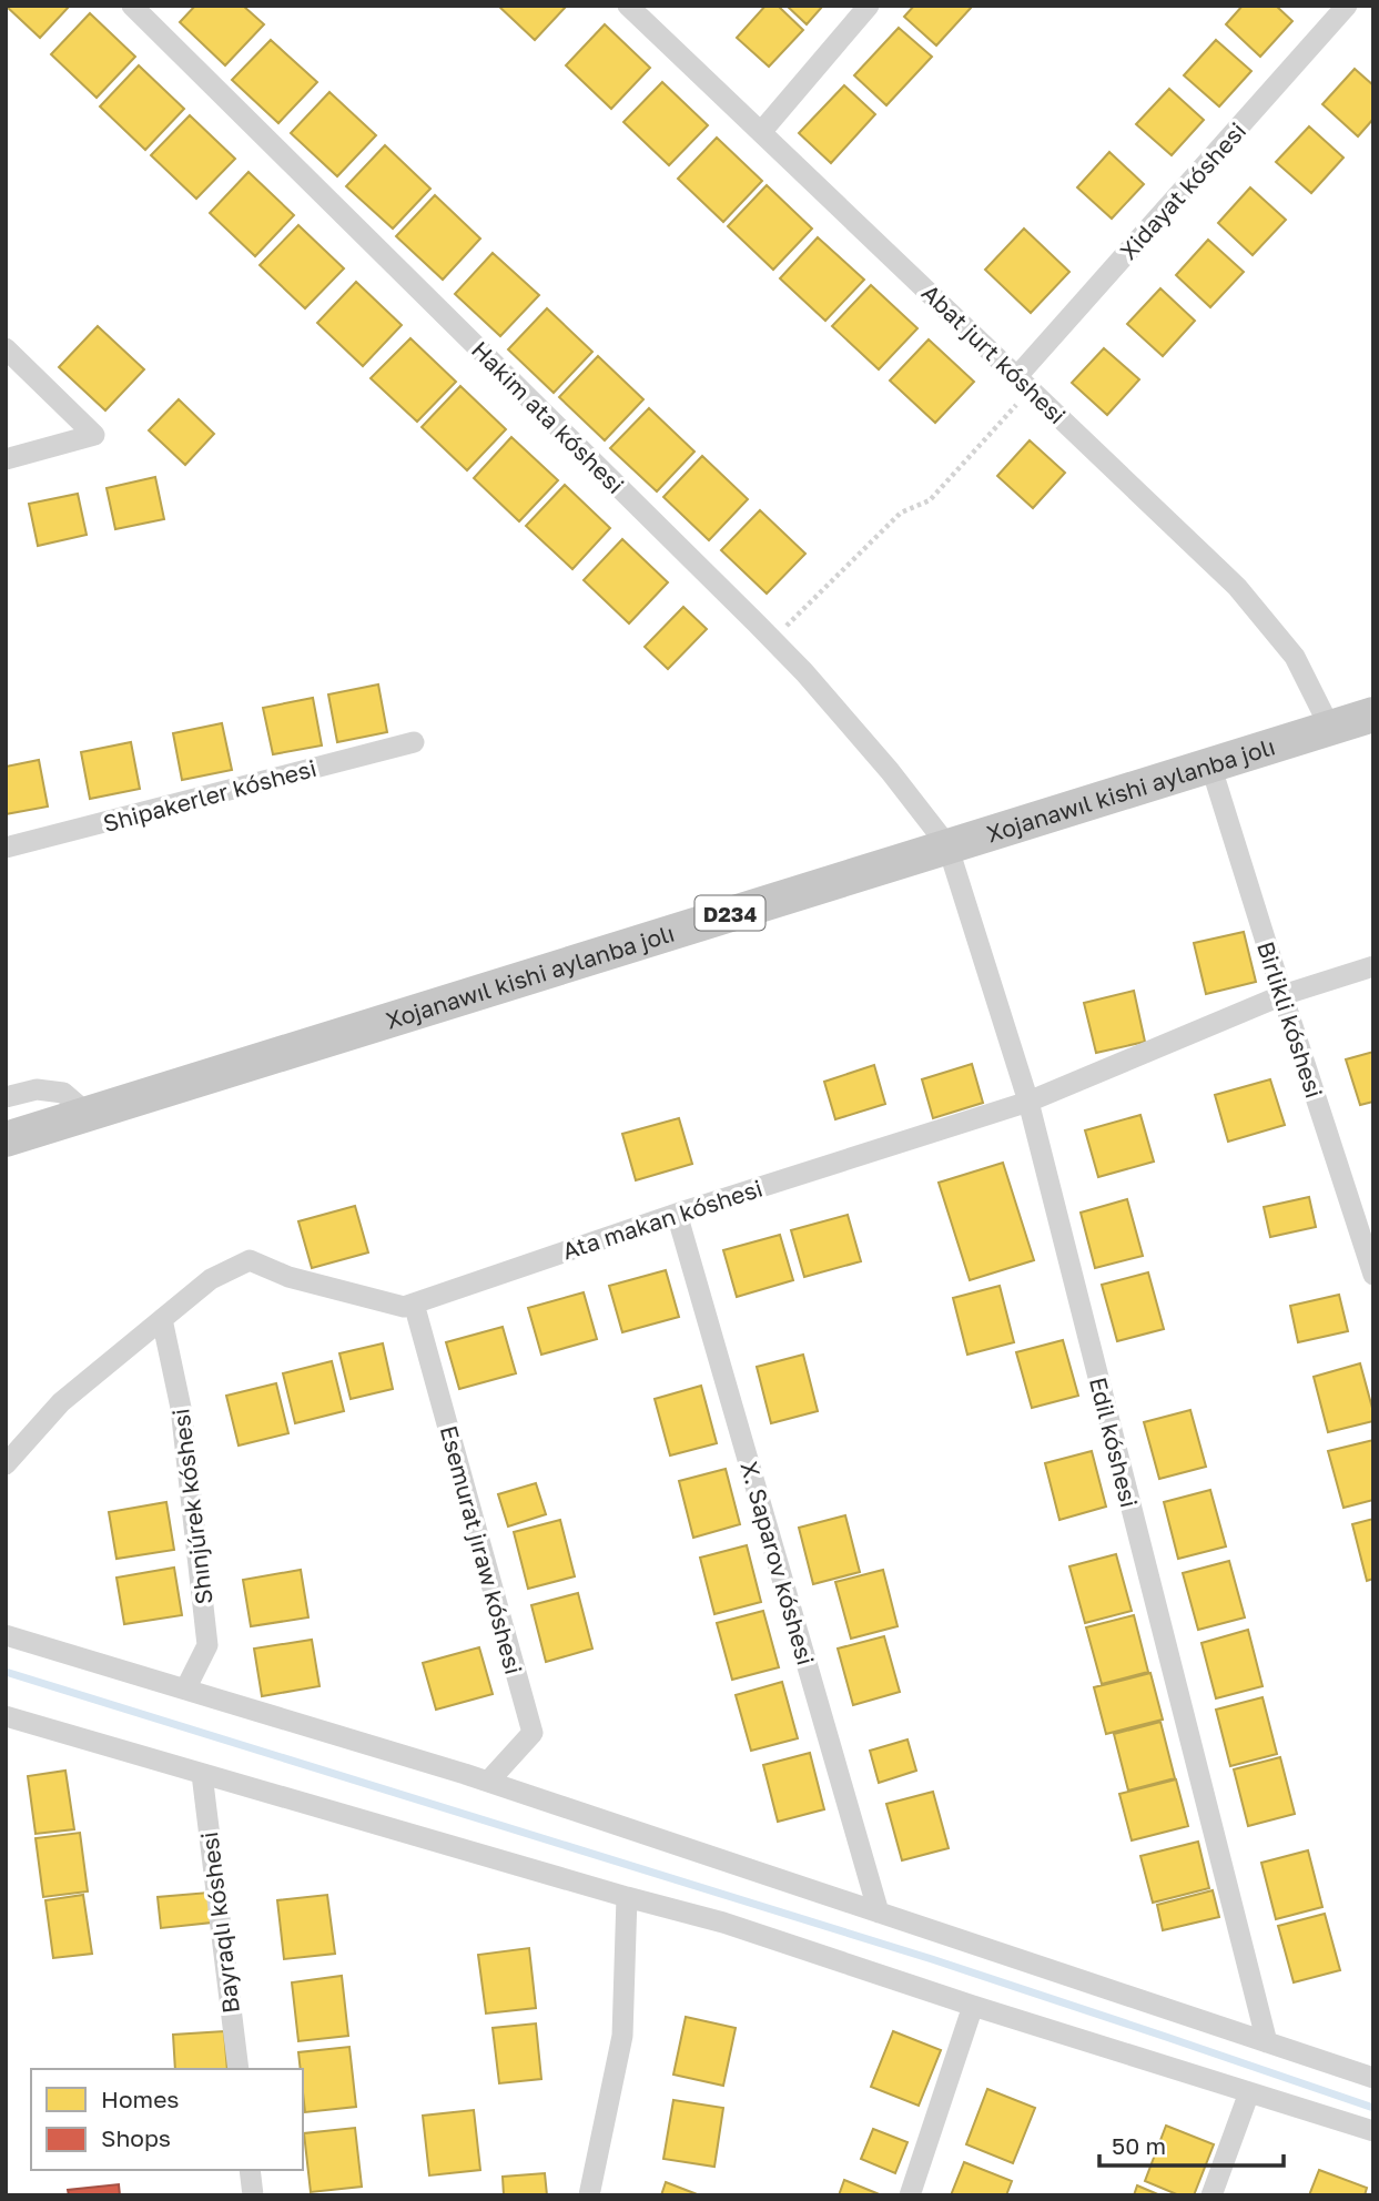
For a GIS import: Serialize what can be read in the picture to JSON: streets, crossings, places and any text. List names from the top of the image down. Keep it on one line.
{"streets":{"main road":["Xojanawıl kishi aylanba jolı","D234"],"street":["Xidayat kóshesi","Abat jurt kóshesi","Hakim ata kóshesi","Shipakerler kóshesi","Birlikli kóshesi","Ata makan kóshesi","Edil kóshesi","Shınjúrek kóshesi","Esemurat jıraw kóshesi","X. Saparov kóshesi","Bayraqlı kóshesi"]},"crossings":[["Xidayat kóshesi","Abat jurt kóshesi"],["Abat jurt kóshesi","Xojanawıl kishi aylanba jolı"],["Hakim ata kóshesi","Xojanawıl kishi aylanba jolı"],["Hakim ata kóshesi","Edil kóshesi"],["Xojanawıl kishi aylanba jolı","Birlikli kóshesi"],["Xojanawıl kishi aylanba jolı","Edil kóshesi"],["Birlikli kóshesi","Ata makan kóshesi"],["Ata makan kóshesi","Edil kóshesi"],["Ata makan kóshesi","Shınjúrek kóshesi"],["Ata makan kóshesi","Esemurat jıraw kóshesi"],["Ata makan kóshesi","X. Saparov kóshesi"]],"legend":["Homes","Shops"],"scale_bar":"50 m"}
